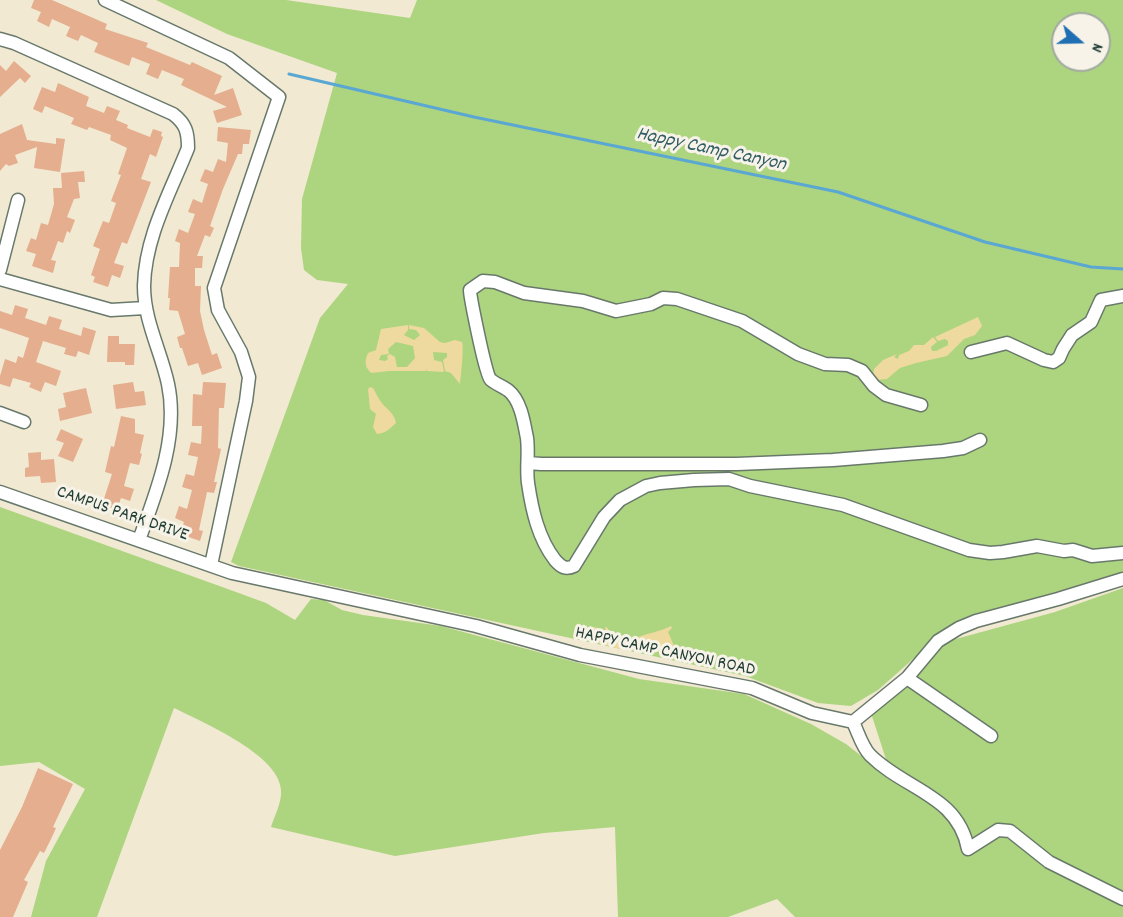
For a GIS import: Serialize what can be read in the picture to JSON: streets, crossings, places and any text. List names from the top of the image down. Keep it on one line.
{"streets":{"street":["CAMPUS PARK DRIVE","HAPPY CAMP CANYON ROAD"]},"crossings":[["CAMPUS PARK DRIVE","HAPPY CAMP CANYON ROAD"]],"water":["Happy Camp Canyon"],"north":"right"}
